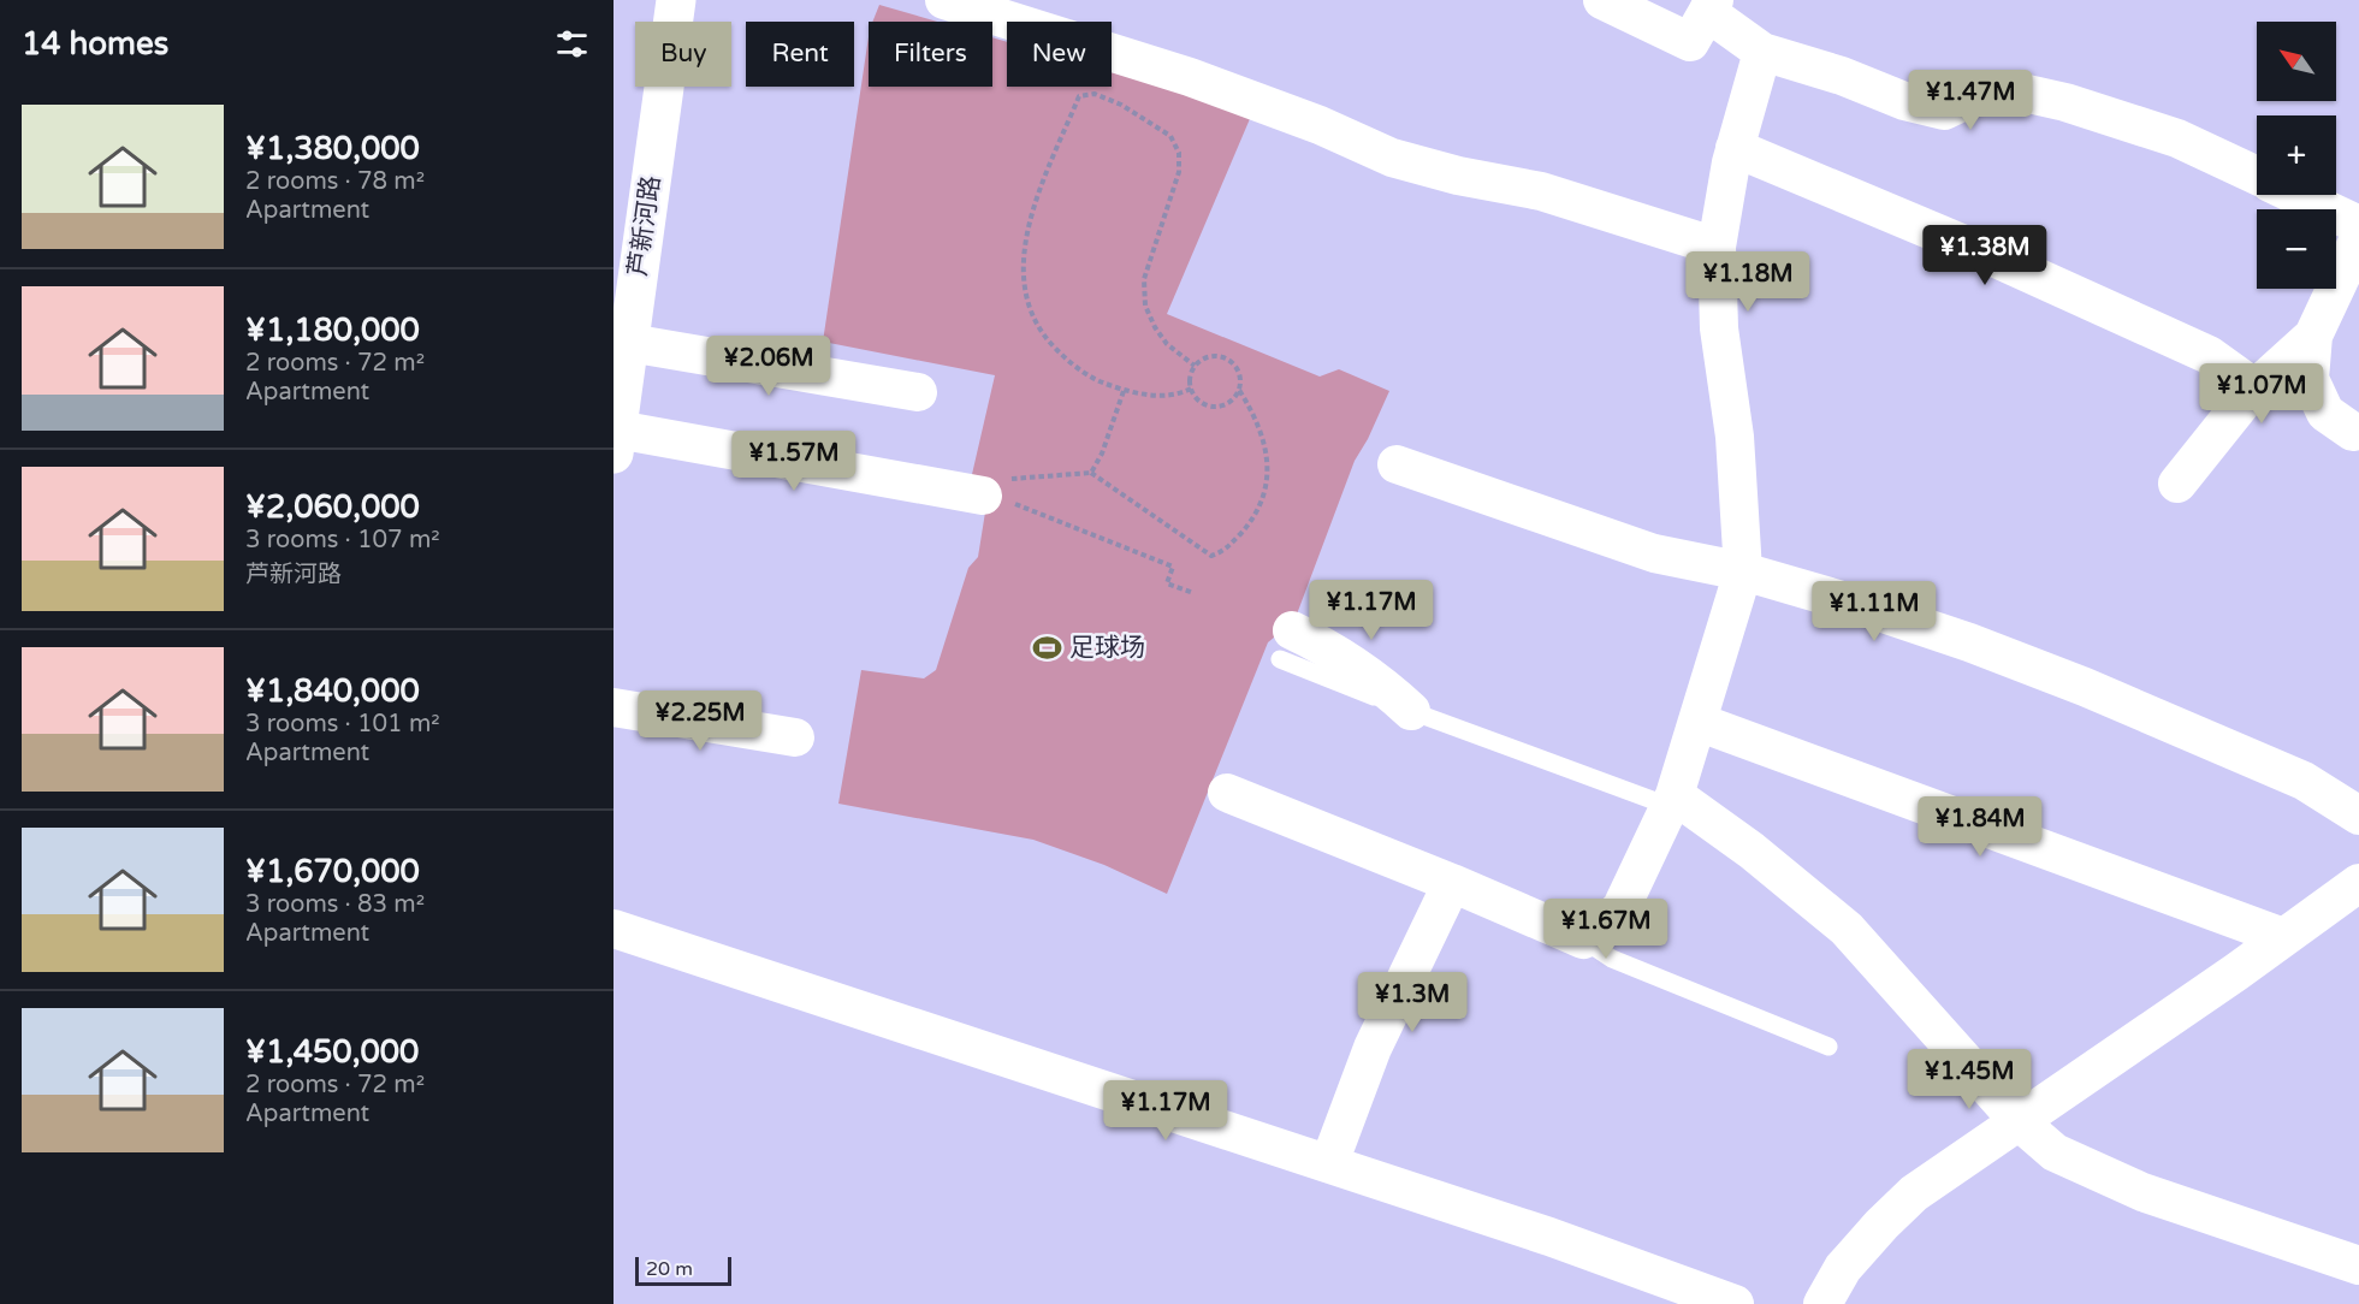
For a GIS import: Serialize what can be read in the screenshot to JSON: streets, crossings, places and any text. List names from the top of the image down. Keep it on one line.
{"streets":{"street":["芦新河路"]},"places":{"sports":["足球场"]},"scale_bar":"20 m","north":"top left","page":{"heading":"14 homes","map_buttons":["+","−"],"chip":["Buy","Rent","Filters","New"],"price":["¥1.47M","¥1.38M","¥1.18M","¥2.06M","¥1.07M","¥1.57M","¥1.17M","¥1.11M","¥2.25M","¥1.84M","¥1.67M","¥1.3M","¥1.45M","¥1.17M"],"list":[{"name":"¥1,380,000","note":"2 rooms · 78 m² · Apartment"},{"name":"¥1,180,000","note":"2 rooms · 72 m² · Apartment"},{"name":"¥2,060,000","note":"3 rooms · 107 m² · 芦新河路"},{"name":"¥1,840,000","note":"3 rooms · 101 m² · Apartment"},{"name":"¥1,670,000","note":"3 rooms · 83 m² · Apartment"},{"name":"¥1,450,000","note":"2 rooms · 72 m² · Apartment"}],"scale":"20 m"}}
